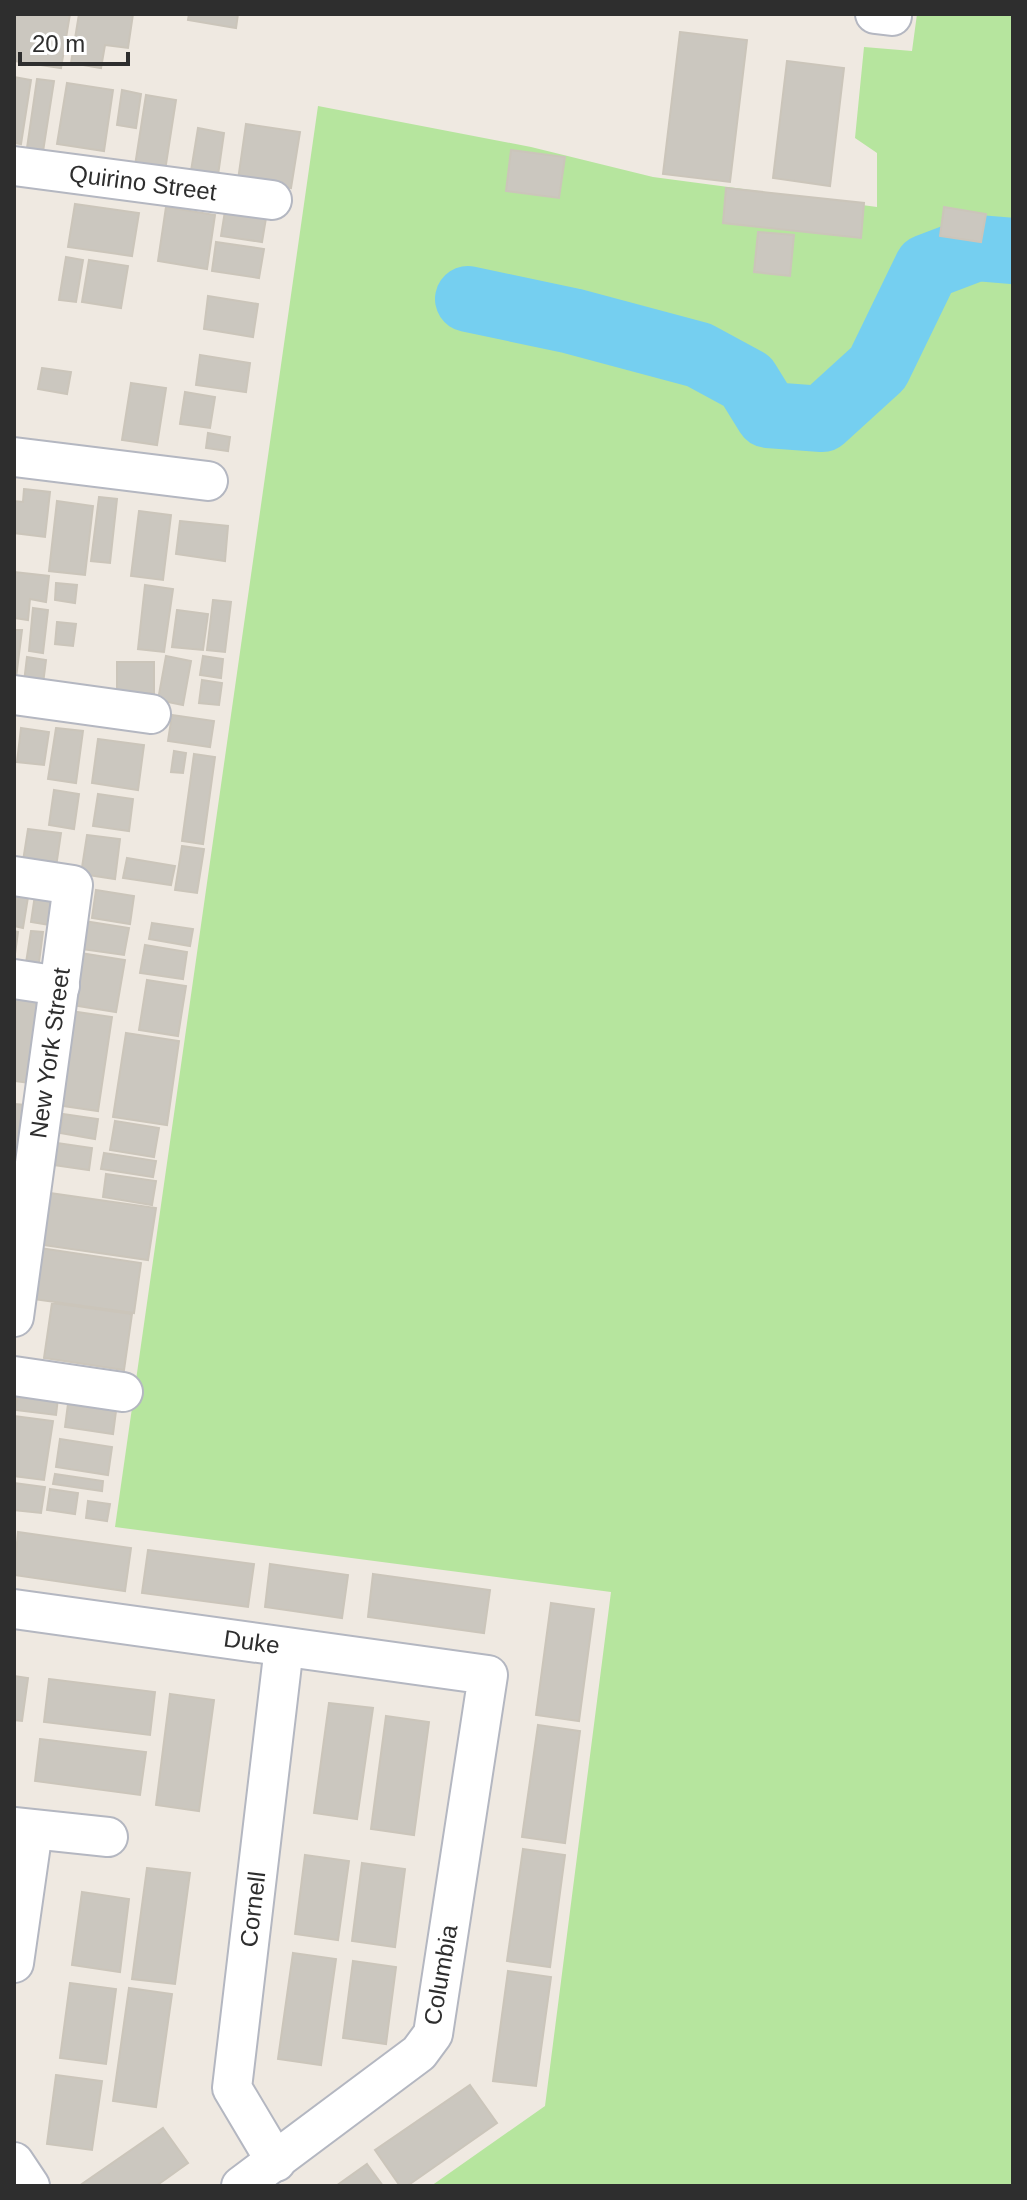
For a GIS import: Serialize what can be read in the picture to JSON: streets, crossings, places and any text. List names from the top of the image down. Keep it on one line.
{"streets":{"street":["Quirino Street","New York Street","Duke","Cornell","Columbia"]},"crossings":[["Duke","Cornell"],["Duke","Columbia"],["Cornell","Columbia"]],"scale_bar":"20 m"}
